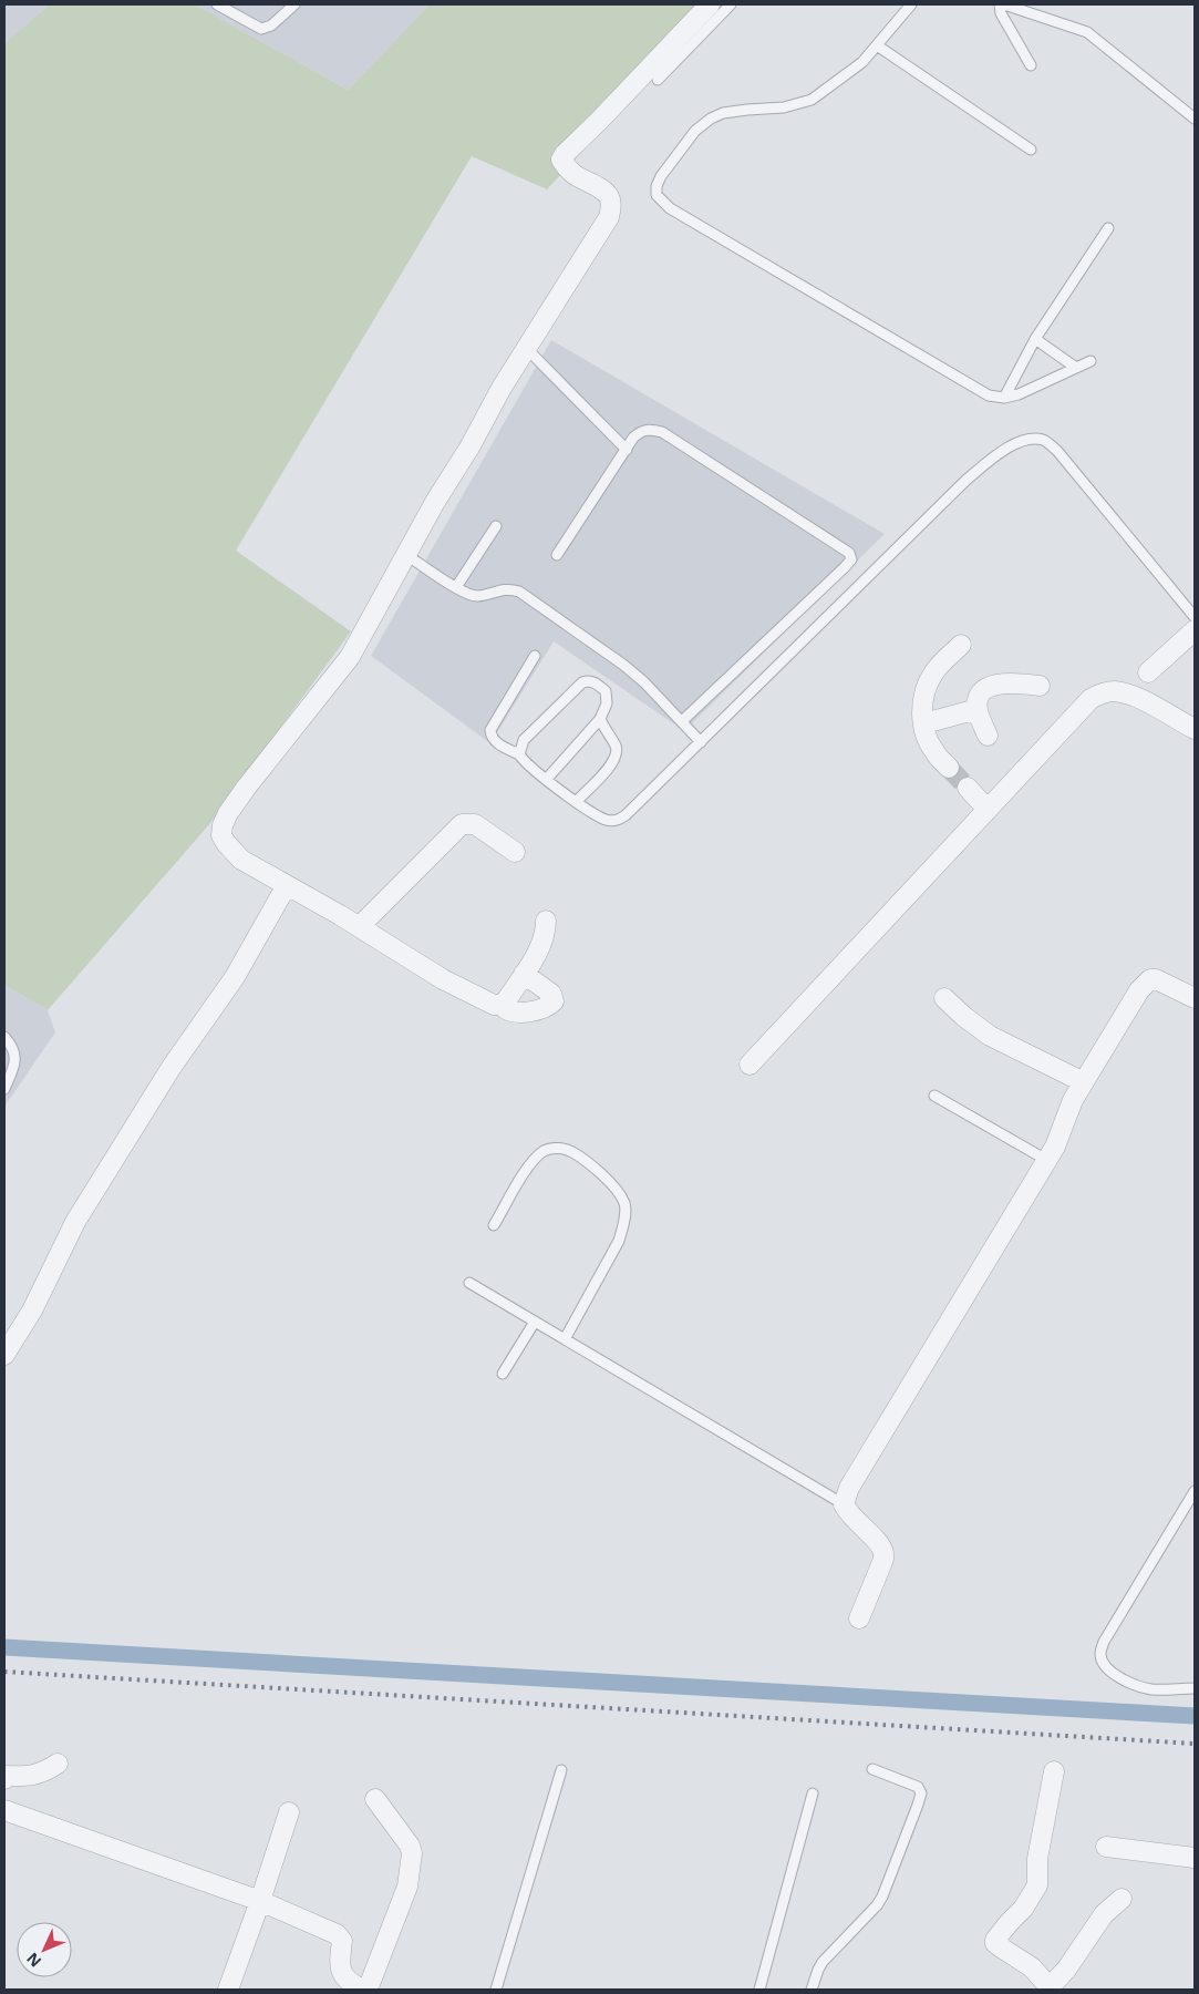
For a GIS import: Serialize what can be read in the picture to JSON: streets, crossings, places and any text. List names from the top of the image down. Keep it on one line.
{"north":"bottom left"}
